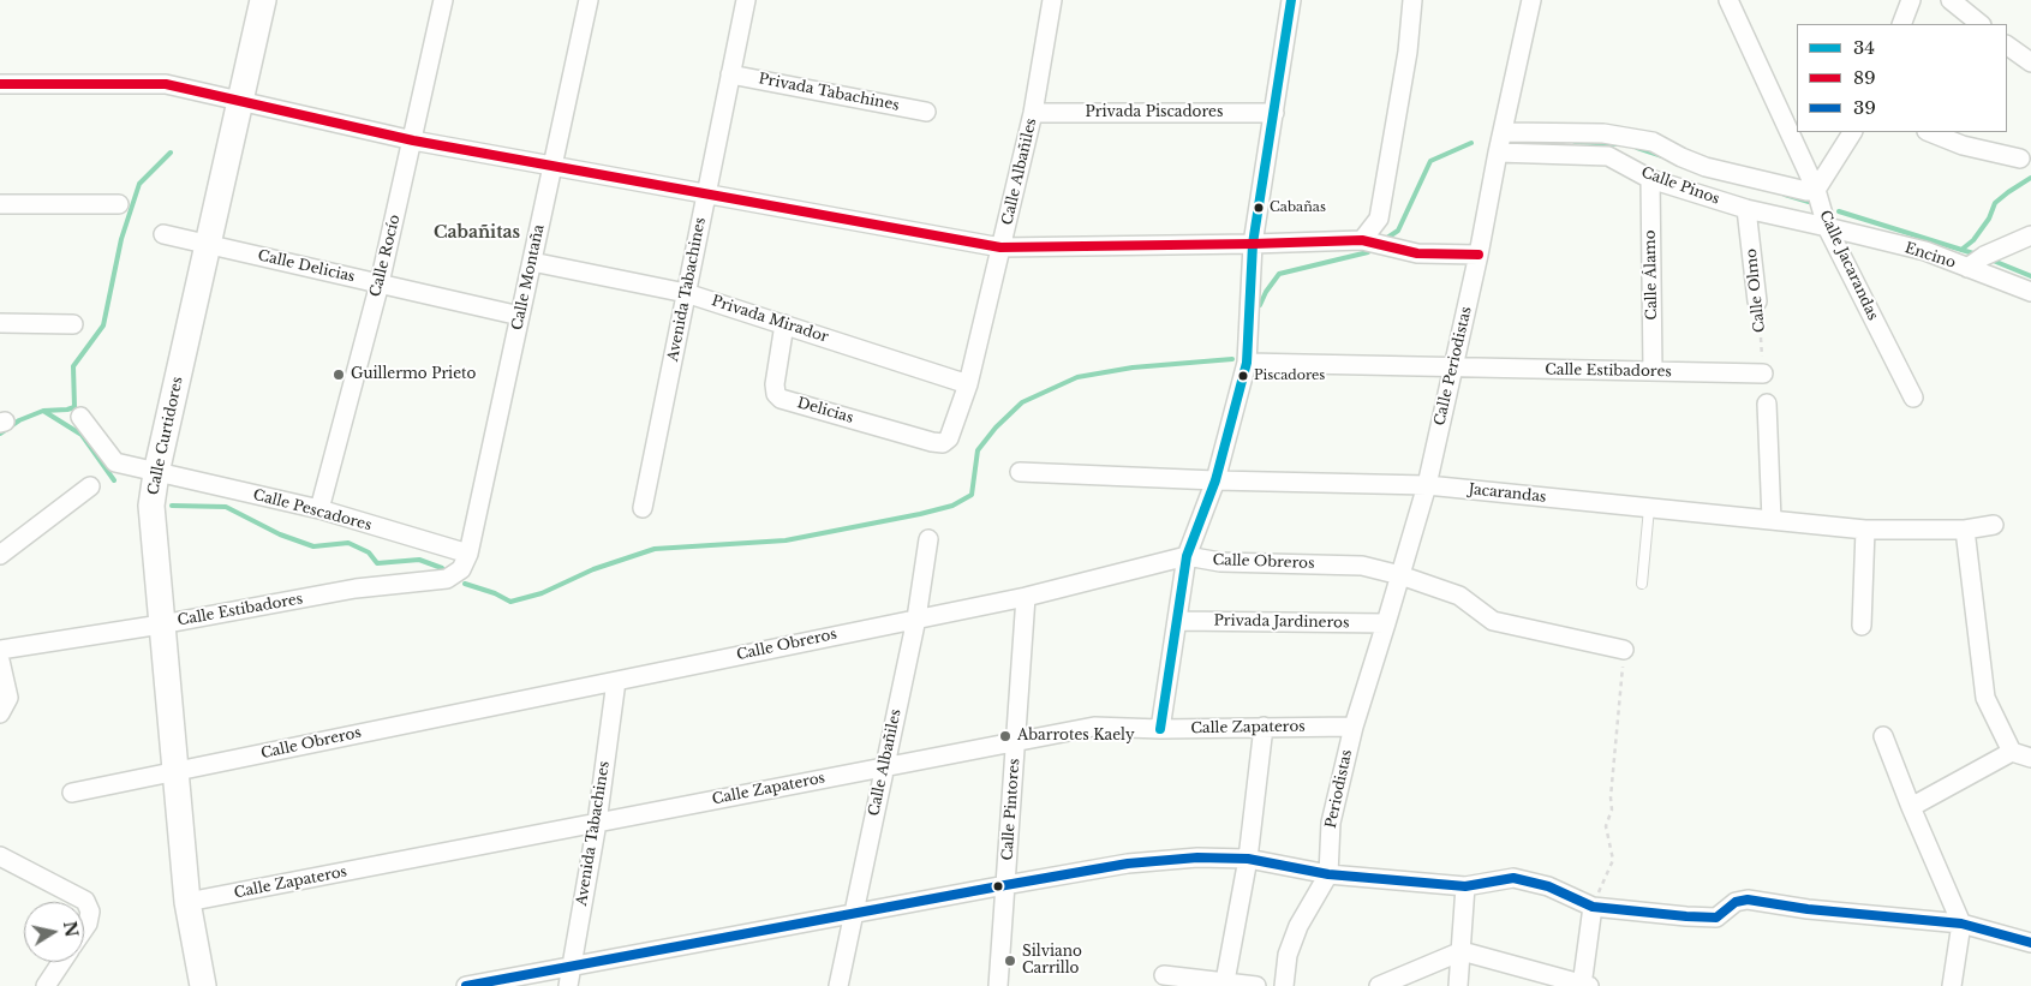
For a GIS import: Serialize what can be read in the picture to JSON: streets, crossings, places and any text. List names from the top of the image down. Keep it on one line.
{"streets":{"street":["Privada Tabachines","Privada Piscadores","Calle Albañiles","Calle Pinos","Calle Rocío","Encino","Calle Jacarandas","Calle Delicias","Calle Álamo","Calle Montaña","Avenida Tabachines","Calle Olmo","Privada Mirador","Calle Periodistas","Calle Estibadores","Delicias","Calle Curtidores","Jacarandas","Calle Pescadores","Calle Obreros","Privada Jardineros","Calle Zapateros","Periodistas","Calle Pintores"]},"crossings":[["Privada Tabachines","Avenida Tabachines"],["Privada Piscadores","Calle Albañiles"],["Calle Albañiles","Privada Mirador"],["Calle Albañiles","Delicias"],["Calle Albañiles","Calle Obreros"],["Calle Albañiles","Calle Zapateros"],["Calle Pinos","Encino"],["Calle Pinos","Calle Jacarandas"],["Calle Pinos","Calle Álamo"],["Calle Pinos","Calle Olmo"],["Calle Pinos","Calle Periodistas"],["Calle Rocío","Calle Delicias"],["Calle Rocío","Calle Pescadores"],["Encino","Calle Jacarandas"],["Calle Delicias","Calle Montaña"],["Calle Delicias","Calle Curtidores"],["Calle Álamo","Calle Estibadores"],["Calle Montaña","Privada Mirador"],["Calle Montaña","Calle Estibadores"],["Calle Montaña","Calle Pescadores"],["Avenida Tabachines","Privada Mirador"],["Avenida Tabachines","Calle Obreros"],["Avenida Tabachines","Calle Zapateros"],["Calle Olmo","Calle Estibadores"],["Privada Mirador","Delicias"],["Calle Periodistas","Calle Estibadores"],["Calle Periodistas","Jacarandas"],["Calle Periodistas","Calle Obreros"],["Calle Periodistas","Privada Jardineros"],["Calle Periodistas","Calle Zapateros"],["Calle Periodistas","Periodistas"],["Calle Estibadores","Calle Curtidores"],["Calle Estibadores","Calle Pescadores"],["Calle Curtidores","Calle Pescadores"],["Calle Curtidores","Calle Obreros"],["Calle Curtidores","Calle Zapateros"],["Calle Obreros","Calle Pintores"],["Calle Zapateros","Periodistas"],["Calle Zapateros","Calle Pintores"]],"districts":["Cabañitas"],"places":["Cabañas","Guillermo Prieto","Piscadores","Abarrotes Kaely","Silviano Carrillo"],"lines":["transit line 34","transit line 89","transit line 39"],"legend":["34","89","39"],"north":"right"}
